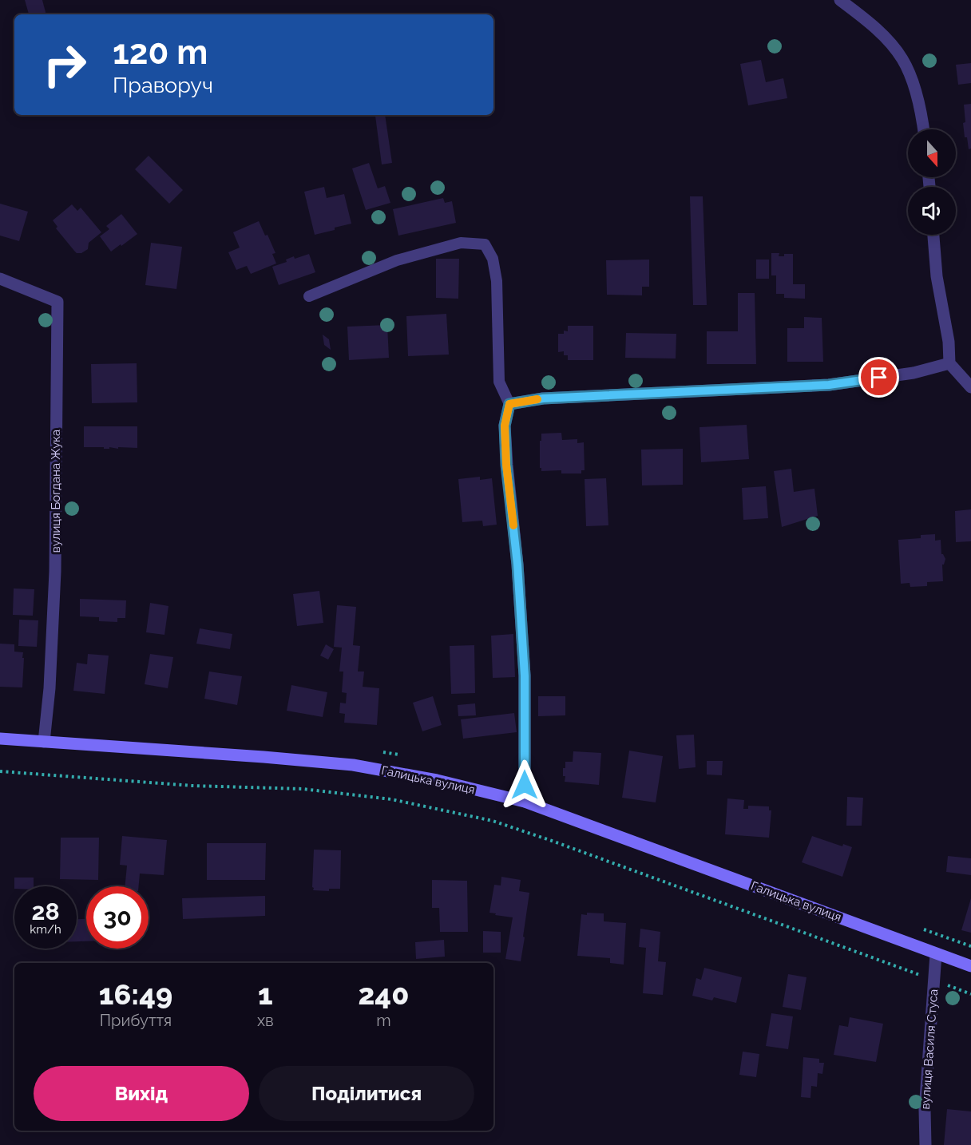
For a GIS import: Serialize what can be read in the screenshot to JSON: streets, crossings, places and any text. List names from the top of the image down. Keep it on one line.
{"streets":{"street":["вулиця Богдана Жука","Галицька вулиця","вулиця Василя Стуса"]},"crossings":[["вулиця Богдана Жука","Галицька вулиця"],["Галицька вулиця","вулиця Василя Стуса"]],"north":"bottom","page":{"turn":["120 m","Праворуч"],"speed":"28 km/h","limit":"30","eta":["16:49","Прибуття","1","хв","240","m"],"buttons":["Вихід","Поділитися"]}}
